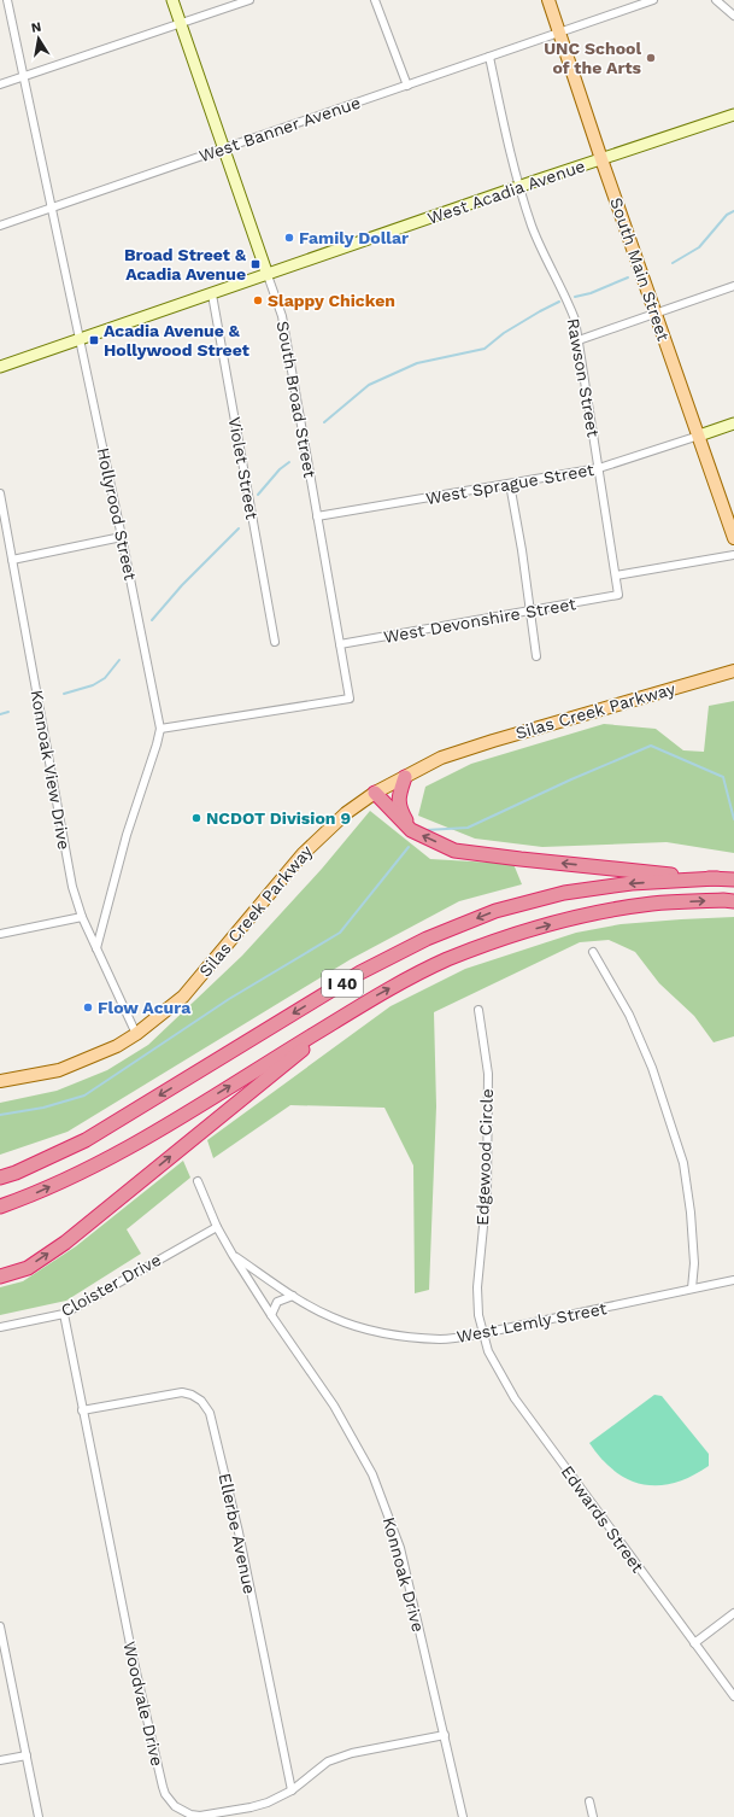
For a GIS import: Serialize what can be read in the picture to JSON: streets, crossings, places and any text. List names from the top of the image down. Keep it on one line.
{"streets":{"highway":["I 40"],"main road":["South Main Street","Silas Creek Parkway"],"street":["West Banner Avenue","West Acadia Avenue","Rawson Street","South Broad Street","Violet Street","West Sprague Street","Hollyrood Street","West Devonshire Street","Konnoak View Drive","Edgewood Circle","Cloister Drive","West Lemly Street","Edwards Street","Ellerbe Avenue","Konnoak Drive","Woodvale Drive"]},"crossings":[["West Banner Avenue","South Main Street"],["West Banner Avenue","Rawson Street"],["West Banner Avenue","South Broad Street"],["West Banner Avenue","Hollyrood Street"],["West Acadia Avenue","South Main Street"],["West Acadia Avenue","Rawson Street"],["West Acadia Avenue","South Broad Street"],["West Acadia Avenue","Violet Street"],["West Acadia Avenue","Hollyrood Street"],["South Main Street","West Sprague Street"],["Rawson Street","West Sprague Street"],["Rawson Street","West Devonshire Street"],["South Broad Street","West Sprague Street"],["South Broad Street","Hollyrood Street"],["South Broad Street","West Devonshire Street"],["Hollyrood Street","Konnoak View Drive"],["Silas Creek Parkway","Konnoak View Drive"],["Edgewood Circle","West Lemly Street"],["Edgewood Circle","Edwards Street"],["Cloister Drive","Konnoak Drive"],["Cloister Drive","Woodvale Drive"],["West Lemly Street","Edwards Street"],["West Lemly Street","Konnoak Drive"],["Ellerbe Avenue","Woodvale Drive"],["Konnoak Drive","Woodvale Drive"]],"places":{"other":["UNC School of the Arts","Family Dollar","Slappy Chicken","NCDOT Division 9","Flow Acura"],"transit":["Broad Street & Acadia Avenue","Acadia Avenue & Hollywood Street"]},"north":"top"}
